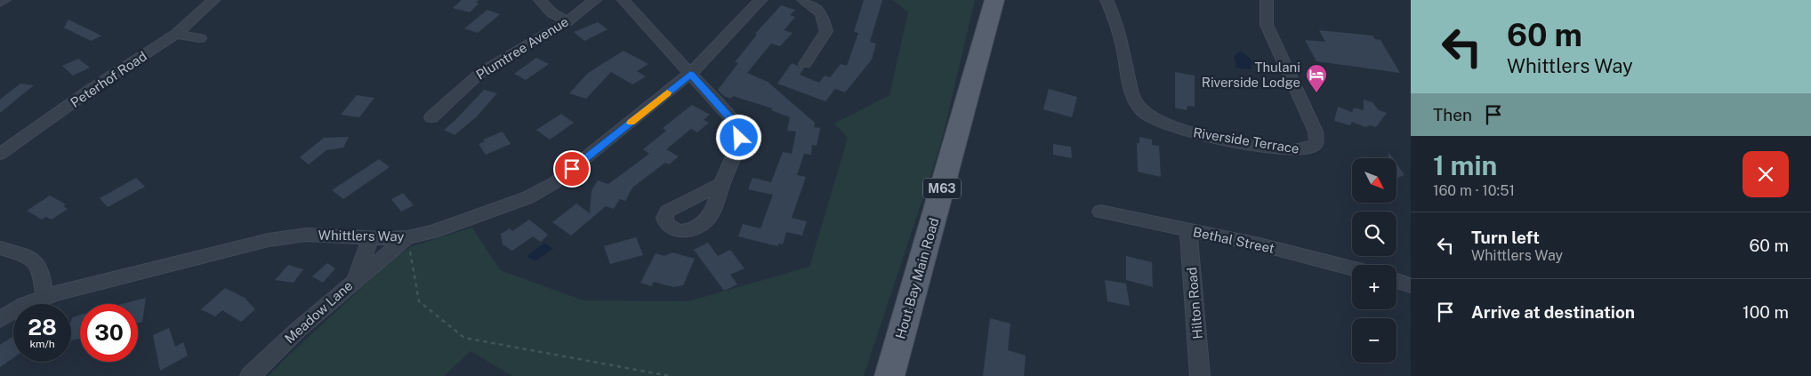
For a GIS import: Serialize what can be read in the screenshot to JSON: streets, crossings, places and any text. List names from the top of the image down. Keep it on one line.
{"streets":{"main road":["M63","Hout Bay Main Road"],"street":["Plumtree Avenue","Peterhof Road","Riverside Terrace","Whittlers Way","Bethal Street","Hilton Road","Meadow Lane"]},"crossings":[["Whittlers Way","Meadow Lane"],["Bethal Street","Hilton Road"]],"places":{"hotel":["Thulani Riverside Lodge"]},"north":"bottom right","page":{"turn":["60 m","Whittlers Way"],"then":"Then","heading":["1 min","160 m · 10:51"],"map_buttons":["+","−"],"list":[{"name":"Turn left","note":"Whittlers Way","value":"60 m"},{"name":"Arrive at destination","value":"100 m"}],"speed":"28 km/h","limit":"30"}}
